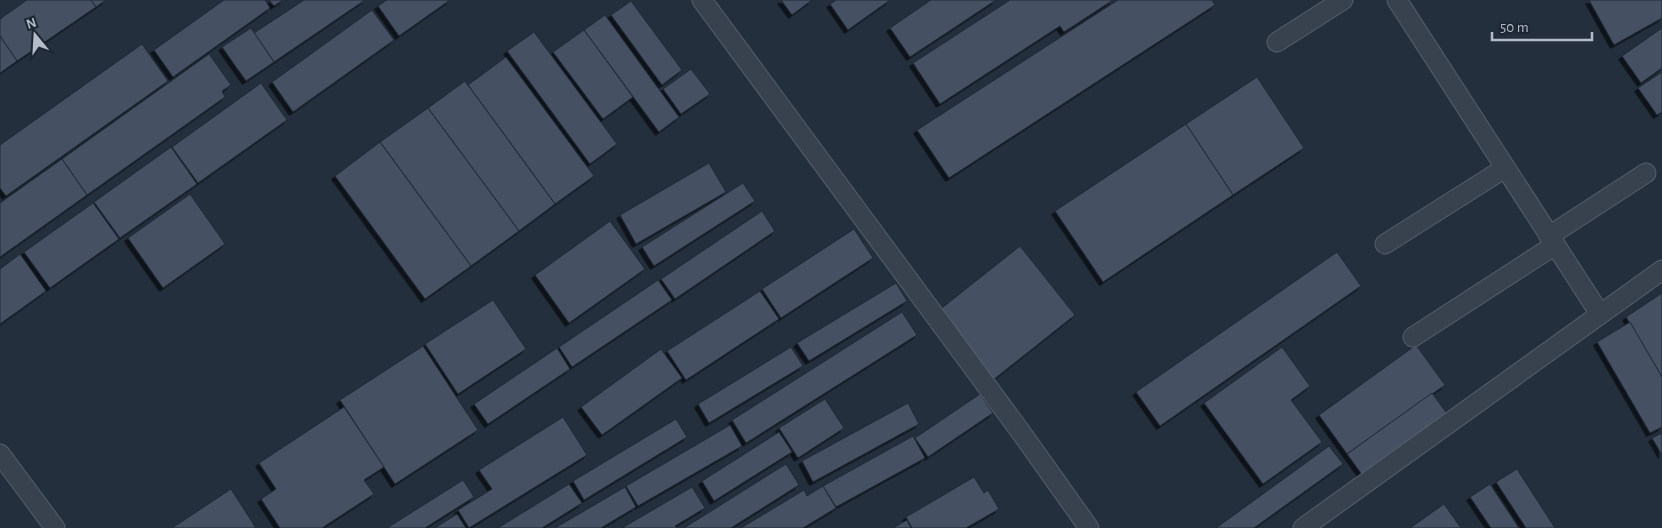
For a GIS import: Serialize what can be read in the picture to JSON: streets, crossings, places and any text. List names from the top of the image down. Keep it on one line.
{"scale_bar":"50 m","north":"top"}
